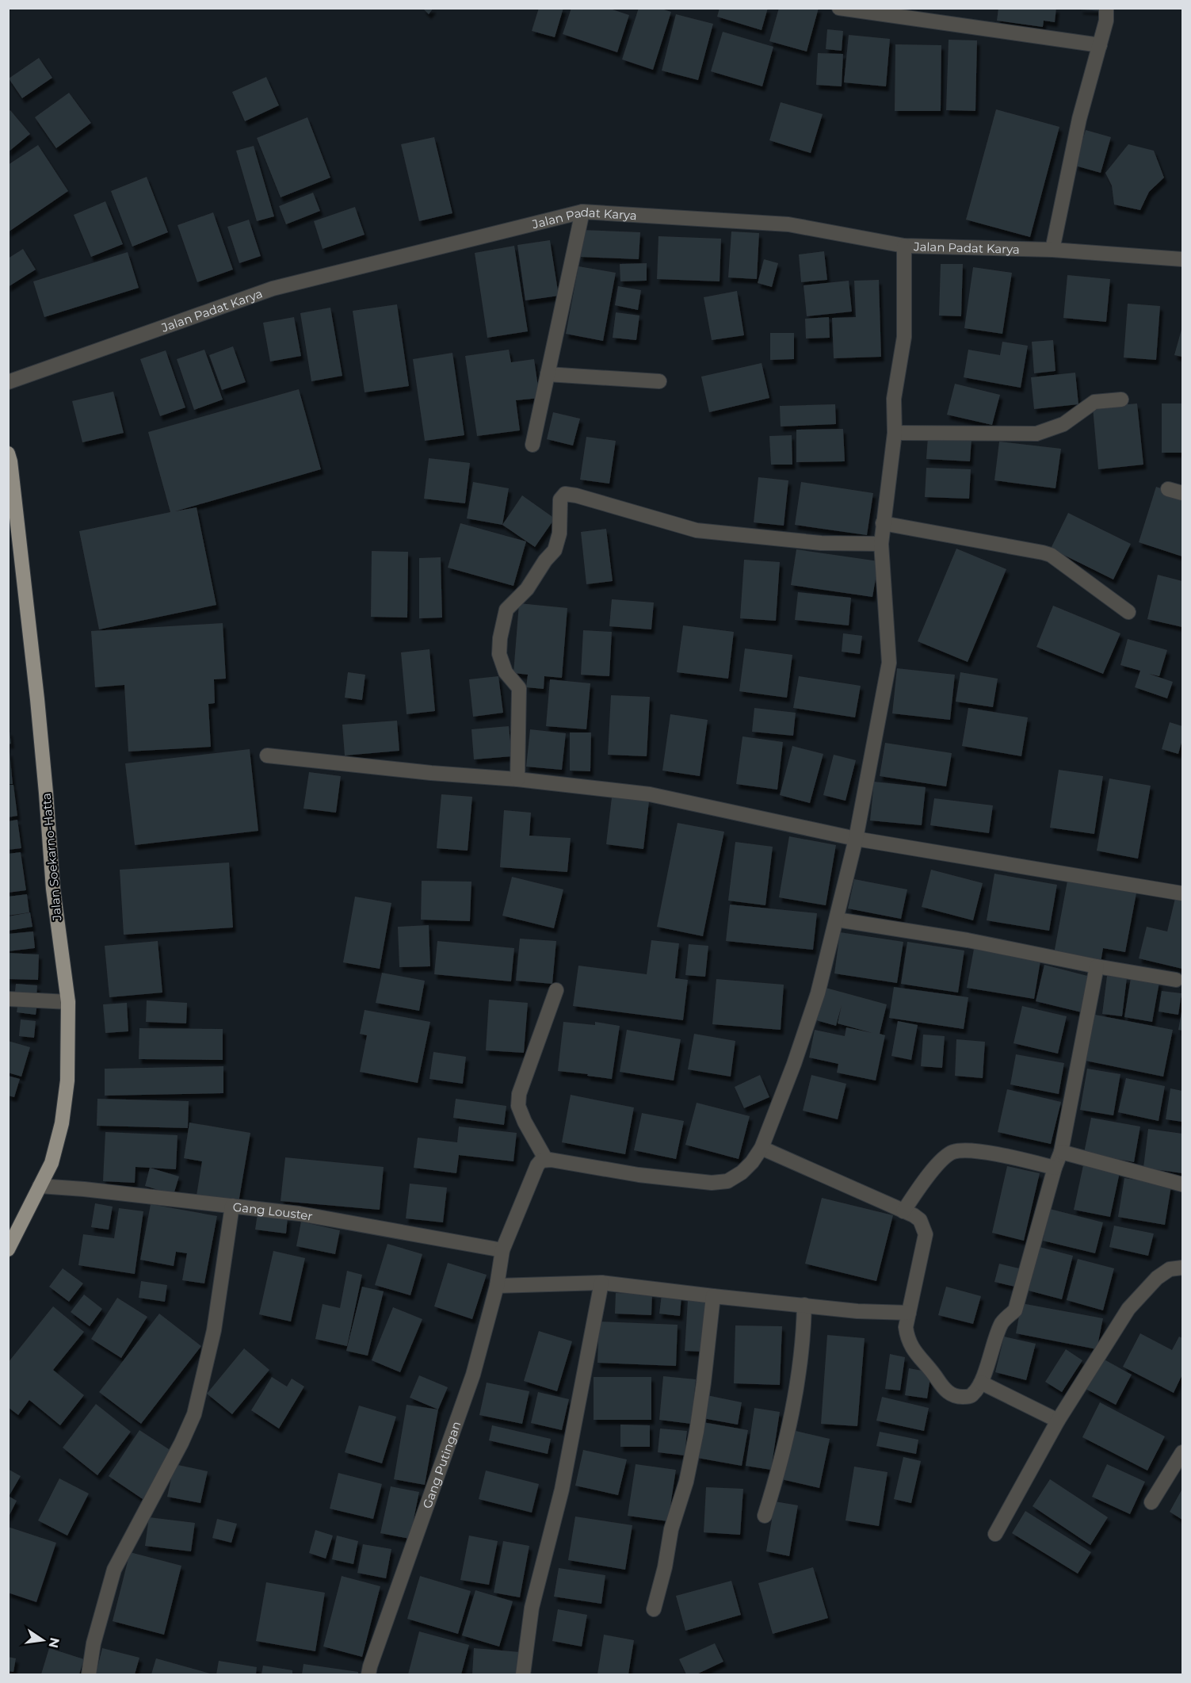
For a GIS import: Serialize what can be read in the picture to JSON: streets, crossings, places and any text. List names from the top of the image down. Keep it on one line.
{"streets":{"highway":["Jalan Soekarno-Hatta"],"street":["Jalan Padat Karya","Gang Louster","Gang Putingan"]},"crossings":[["Jalan Soekarno-Hatta","Gang Louster"],["Gang Louster","Gang Putingan"]],"north":"right"}
